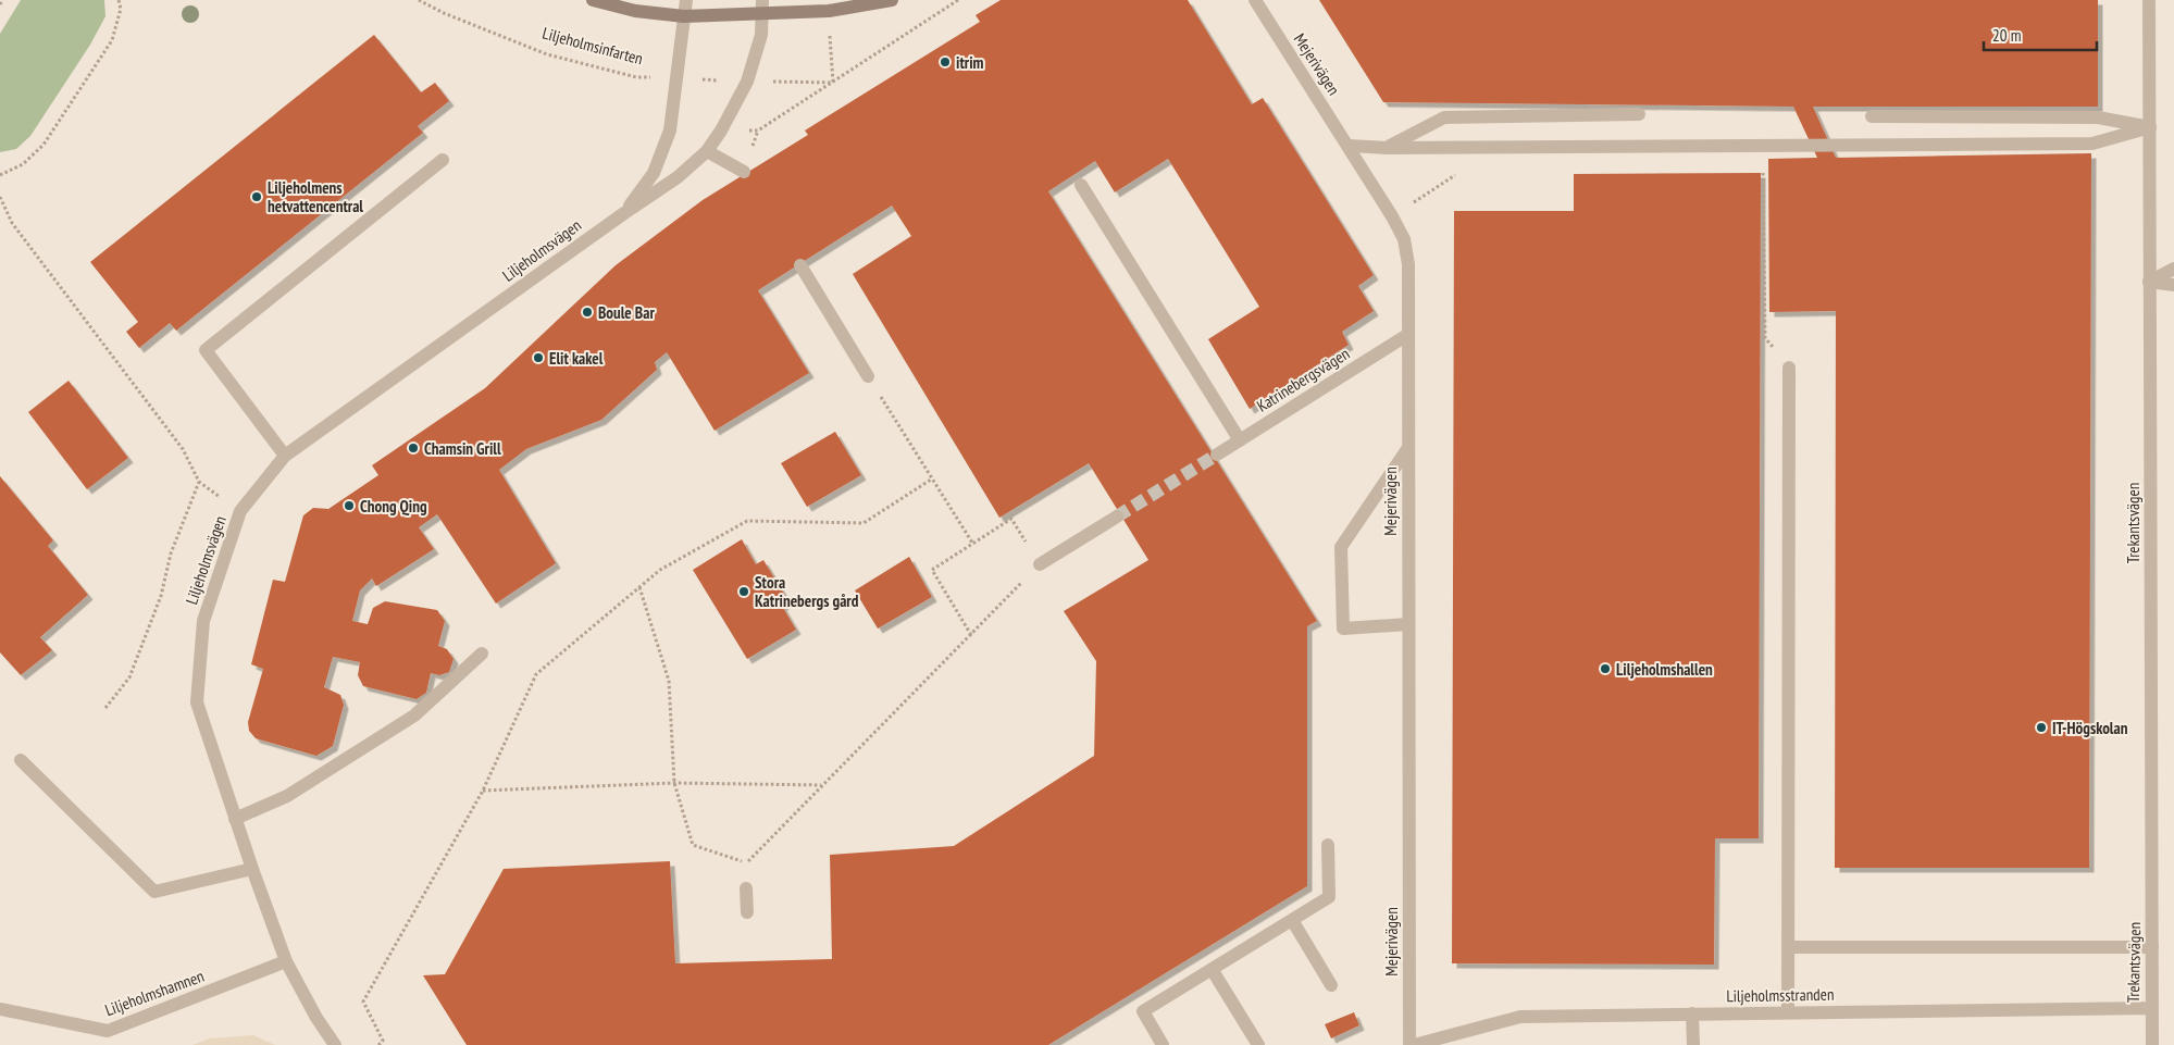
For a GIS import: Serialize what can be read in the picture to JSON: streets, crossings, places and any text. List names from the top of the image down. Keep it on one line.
{"streets":{"street":["Mejerivägen","Liljeholmsvägen","Katrinebergsvägen","Trekantsvägen","Liljeholmshamnen","Liljeholmsstranden"],"path":["Liljeholmsinfarten"]},"crossings":[["Liljeholmsinfarten","Liljeholmsvägen"],["Mejerivägen","Katrinebergsvägen"],["Liljeholmsvägen","Liljeholmshamnen"],["Trekantsvägen","Liljeholmsstranden"]],"places":["itrim","Liljeholmens hetvattencentral","Boule Bar","Elit kakel","Chamsin Grill","Chong Qing","Stora Katrinebergs gård","Liljeholmshallen","IT-Högskolan"],"scale_bar":"20 m"}
